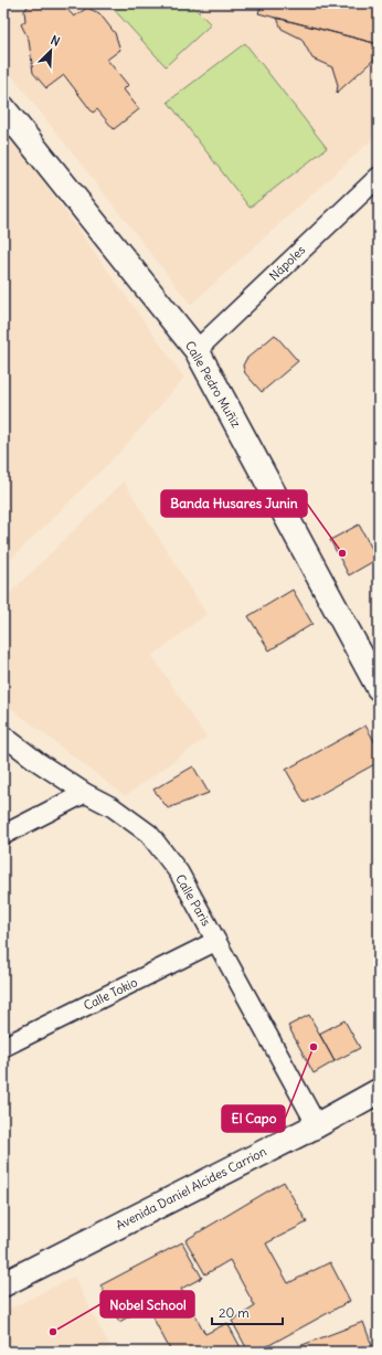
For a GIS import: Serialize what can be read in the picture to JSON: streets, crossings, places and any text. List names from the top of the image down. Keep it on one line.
{"streets":{"street":["Nápoles","Calle Pedro Muñiz","Calle Paris","Calle Tokio","Avenida Daniel Alcides Carrion"]},"crossings":[["Nápoles","Calle Pedro Muñiz"],["Calle Paris","Calle Tokio"],["Calle Paris","Avenida Daniel Alcides Carrion"]],"places":["Banda Husares Junin","El Capo","Nobel School"],"scale_bar":"20 m","north":"top right"}
